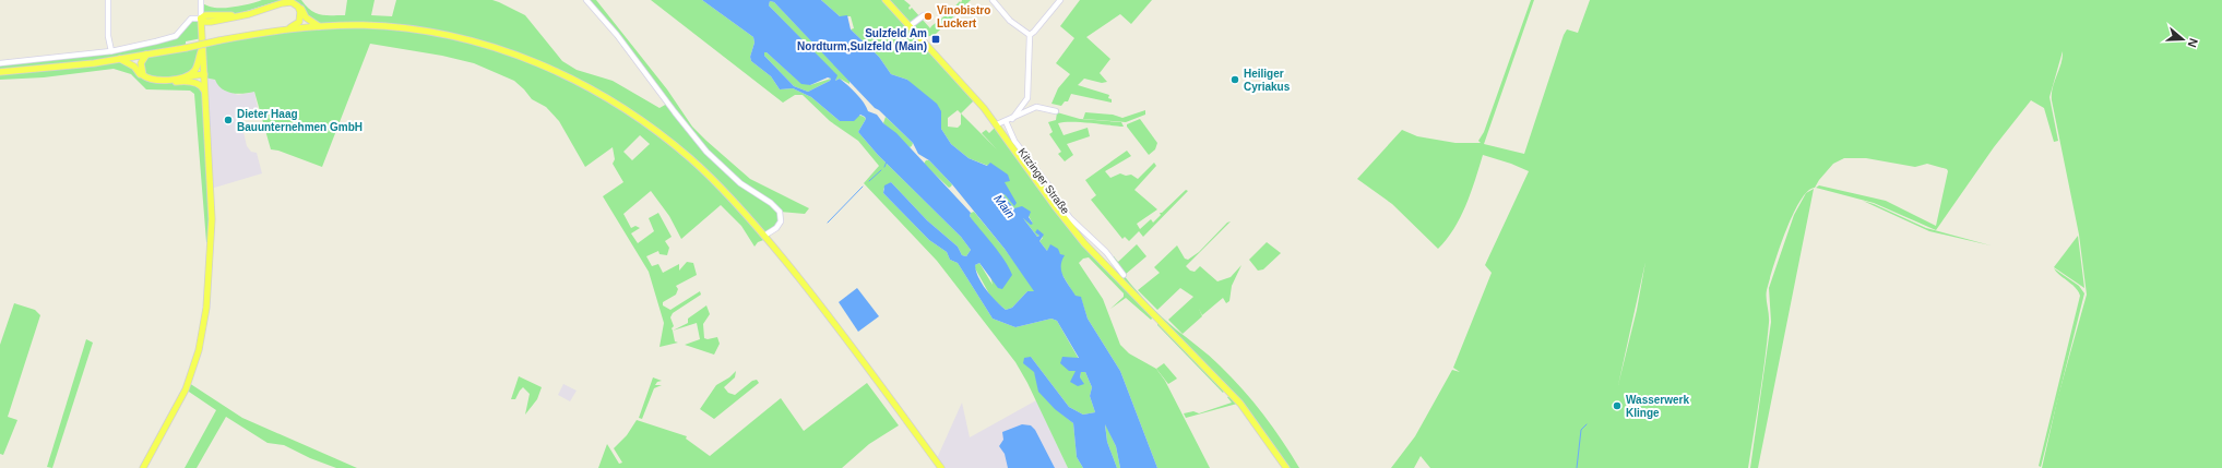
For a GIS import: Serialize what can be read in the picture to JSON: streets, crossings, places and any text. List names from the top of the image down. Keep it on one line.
{"streets":{"street":["Kitzinger Straße"]},"water":["Main"],"places":{"other":["Vinobistro Luckert","Heiliger Cyriakus","Dieter Haag Bauunternehmen GmbH","Wasserwerk Klinge"],"transit":["Sulzfeld Am Nordturm,Sulzfeld (Main)"]},"north":"right"}
